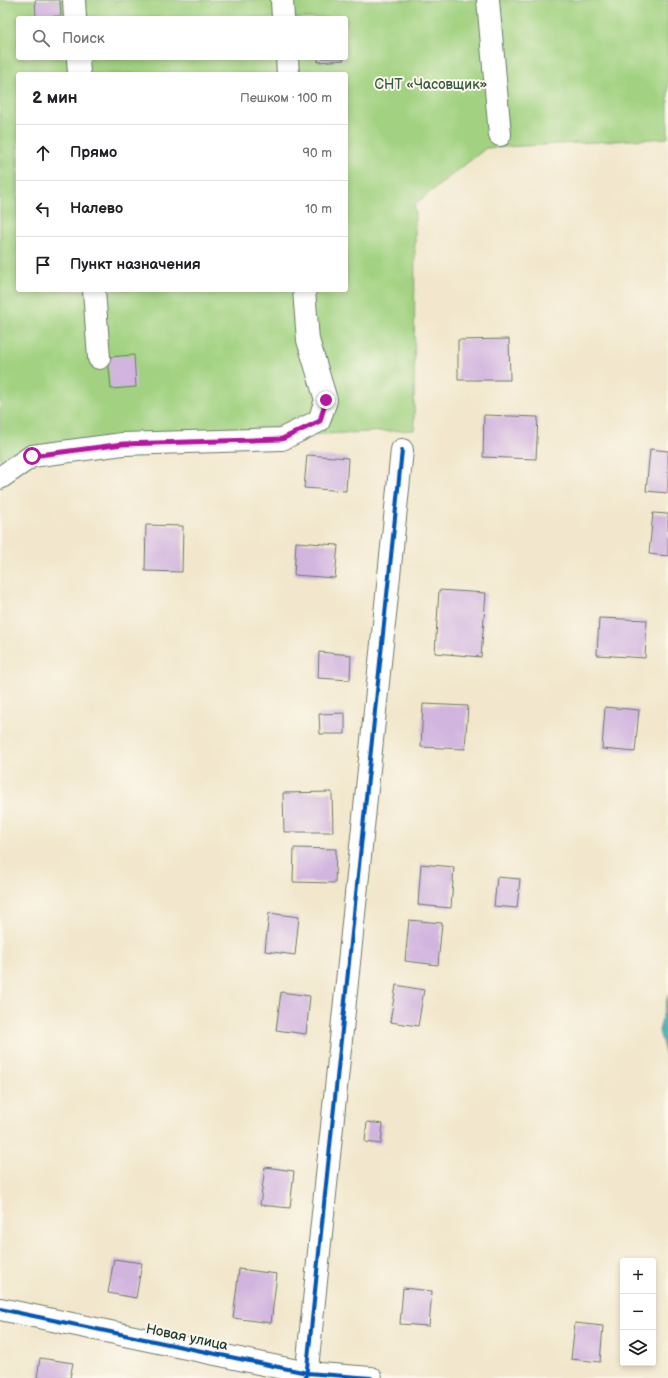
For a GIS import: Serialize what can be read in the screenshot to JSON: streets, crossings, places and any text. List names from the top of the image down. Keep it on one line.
{"streets":{"street":["Новая улица"]},"parks":["СНТ «Часовщик»"],"page":{"search":"Поиск","heading":["2 мин","Пешком · 100 m"],"list":[["Прямо","90 m"],["Налево","10 m"],"Пункт назначения"],"map_buttons":["+","−"]}}
